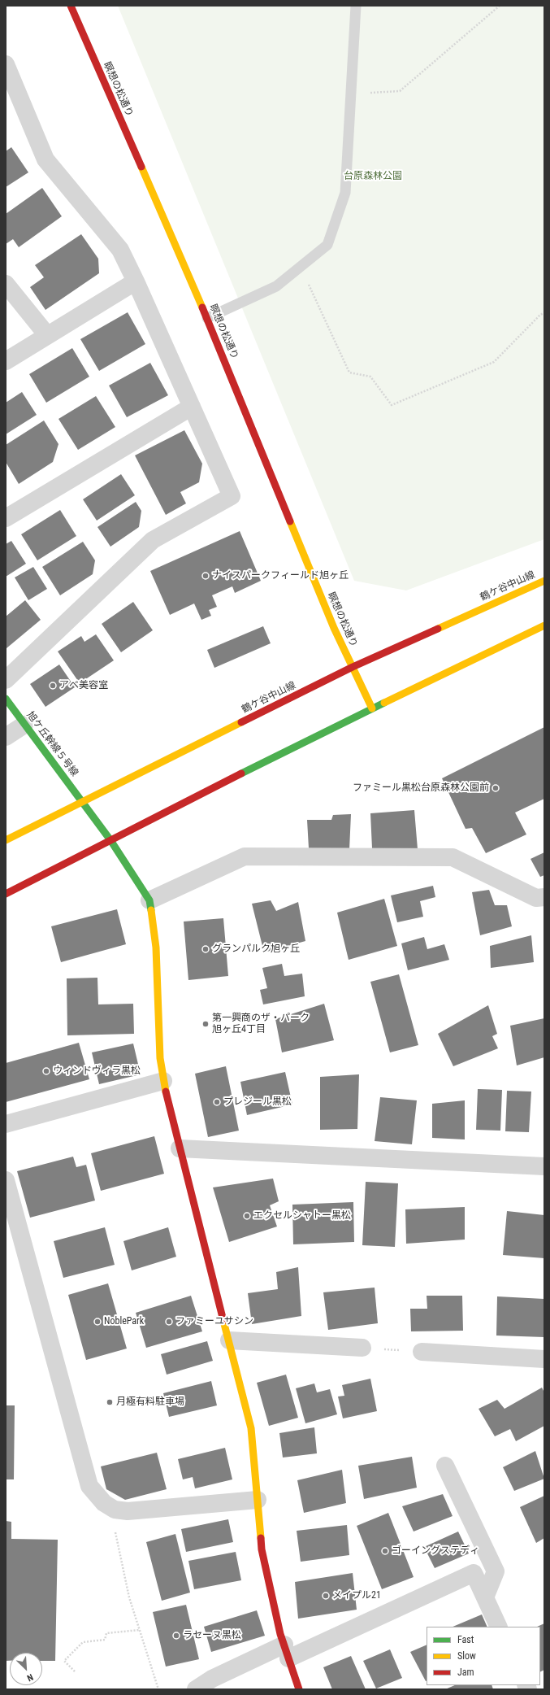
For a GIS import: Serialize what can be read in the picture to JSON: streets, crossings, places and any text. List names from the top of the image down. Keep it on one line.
{"streets":{"street":["瞑想の松通り","鶴ケ谷中山線","旭ケ丘幹線５号線"]},"crossings":[["瞑想の松通り","鶴ケ谷中山線"],["鶴ケ谷中山線","旭ケ丘幹線５号線"]],"parks":["台原森林公園"],"places":["ナイスパークフィールド旭ヶ丘","アベ美容室","ファミール黒松台原森林公園前","グランパルク旭ヶ丘","第一興商のザ・パーク 旭ヶ丘4丁目","ウィンドヴィラ黒松","プレジール黒松","エクセルシャトー黒松","NoblePark","ファミーユサシン","月極有料駐車場","ゴーイングステディ","メイプル21","ラセーヌ黒松"],"legend":["Fast","Slow","Jam"],"north":"bottom right"}
